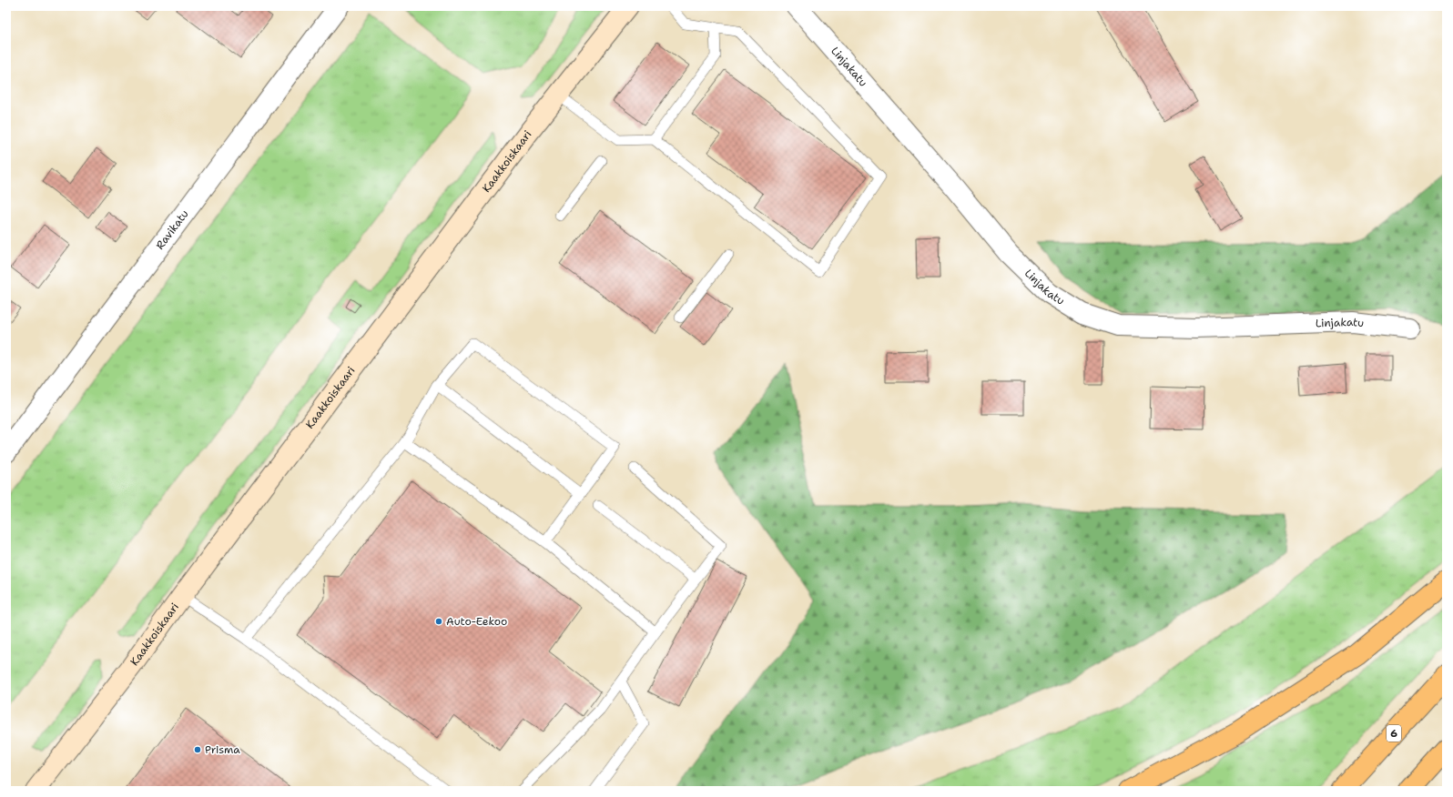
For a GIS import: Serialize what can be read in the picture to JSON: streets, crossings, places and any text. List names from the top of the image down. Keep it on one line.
{"streets":{"highway":["6"],"street":["Linjakatu","Kaakkoiskaari","Ravikatu"]},"places":["Auto-Eekoo","Prisma"]}
